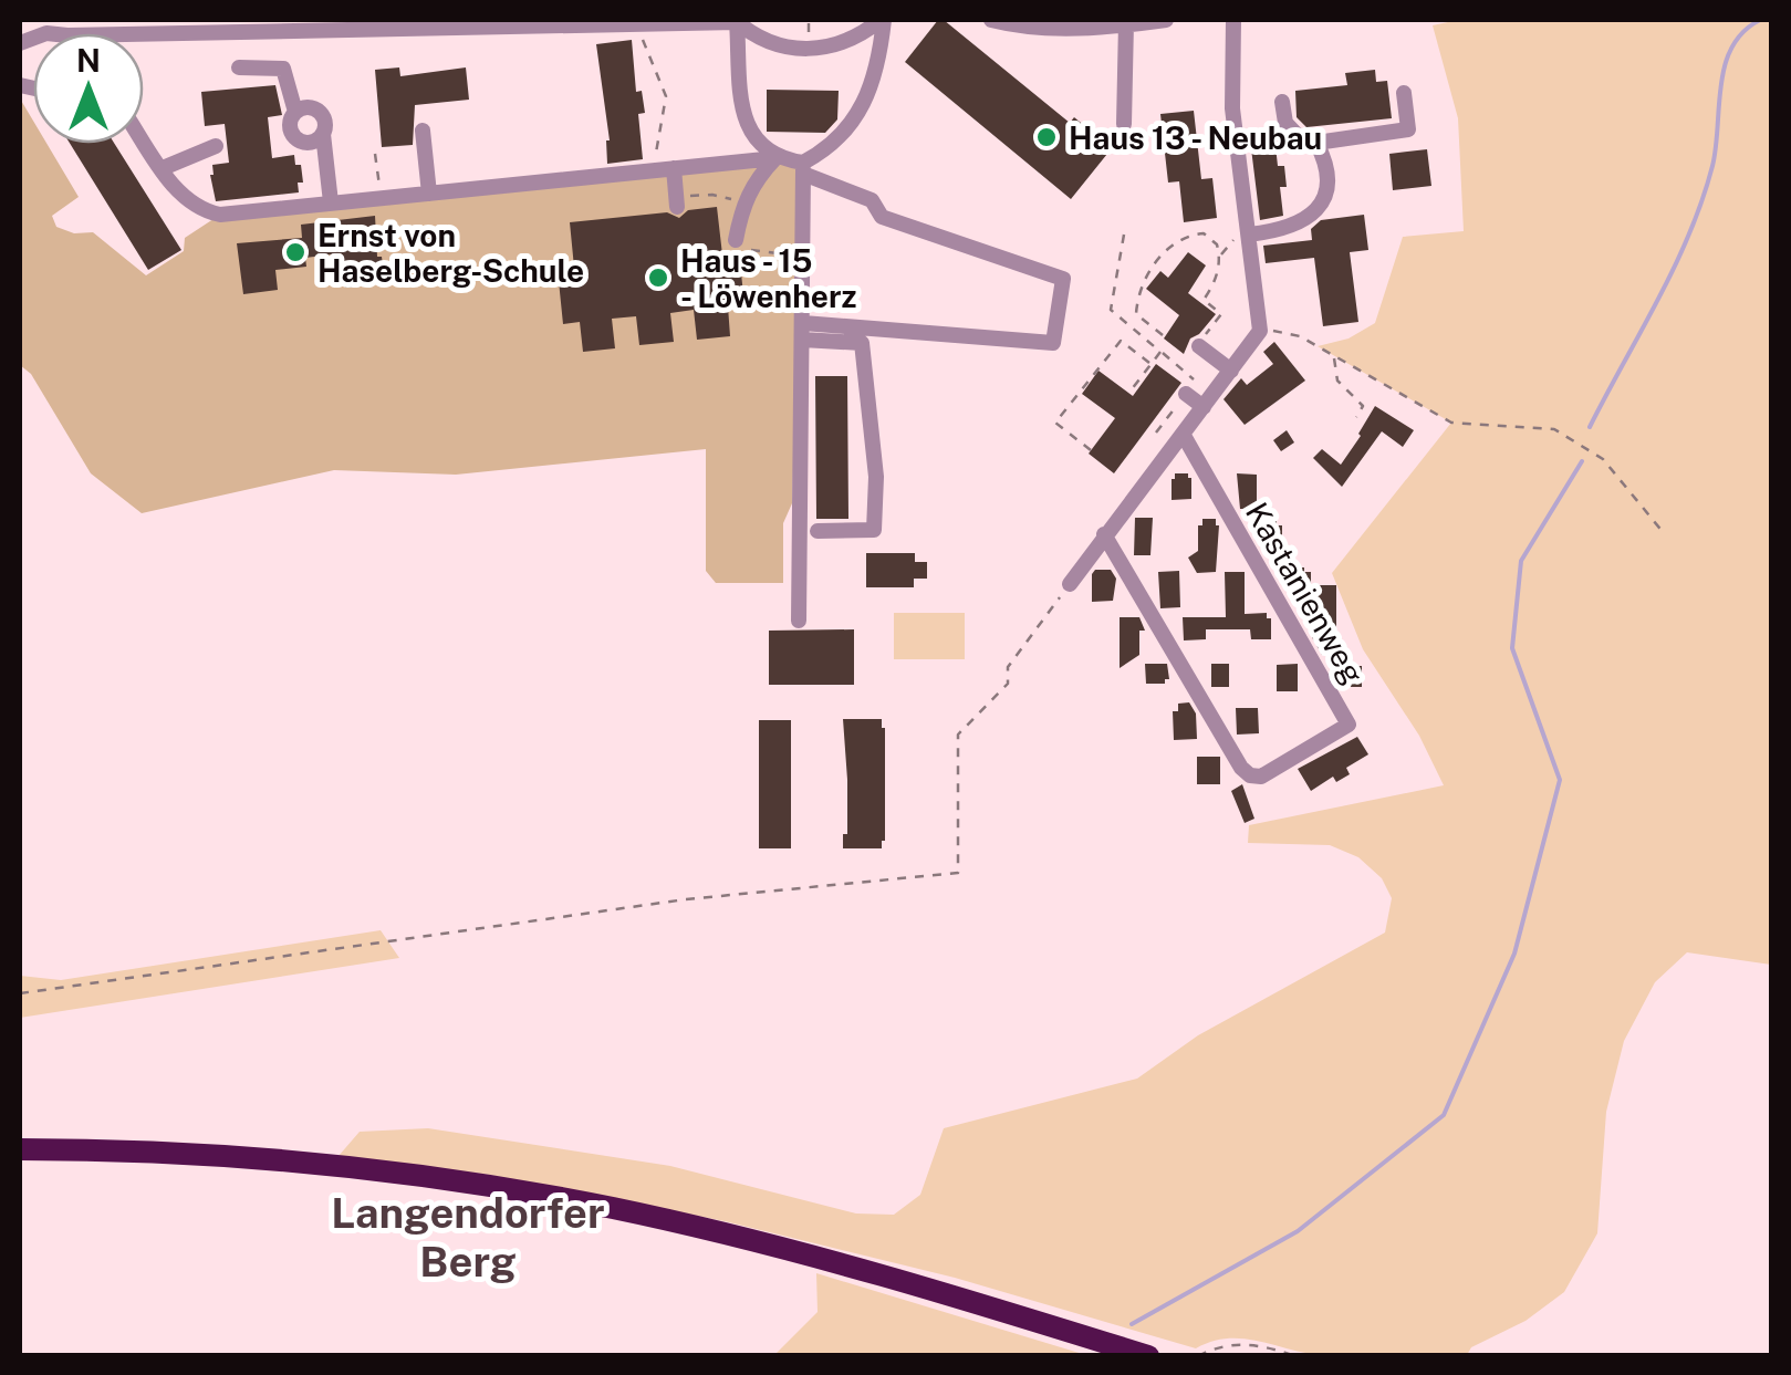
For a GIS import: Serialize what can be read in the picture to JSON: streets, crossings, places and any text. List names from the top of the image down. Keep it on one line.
{"streets":{"street":["Kastanienweg"]},"districts":["Langendorfer Berg"],"places":["Haus 13 - Neubau","Ernst von Haselberg-Schule","Haus - 15 - Löwenherz"],"north":"top"}
